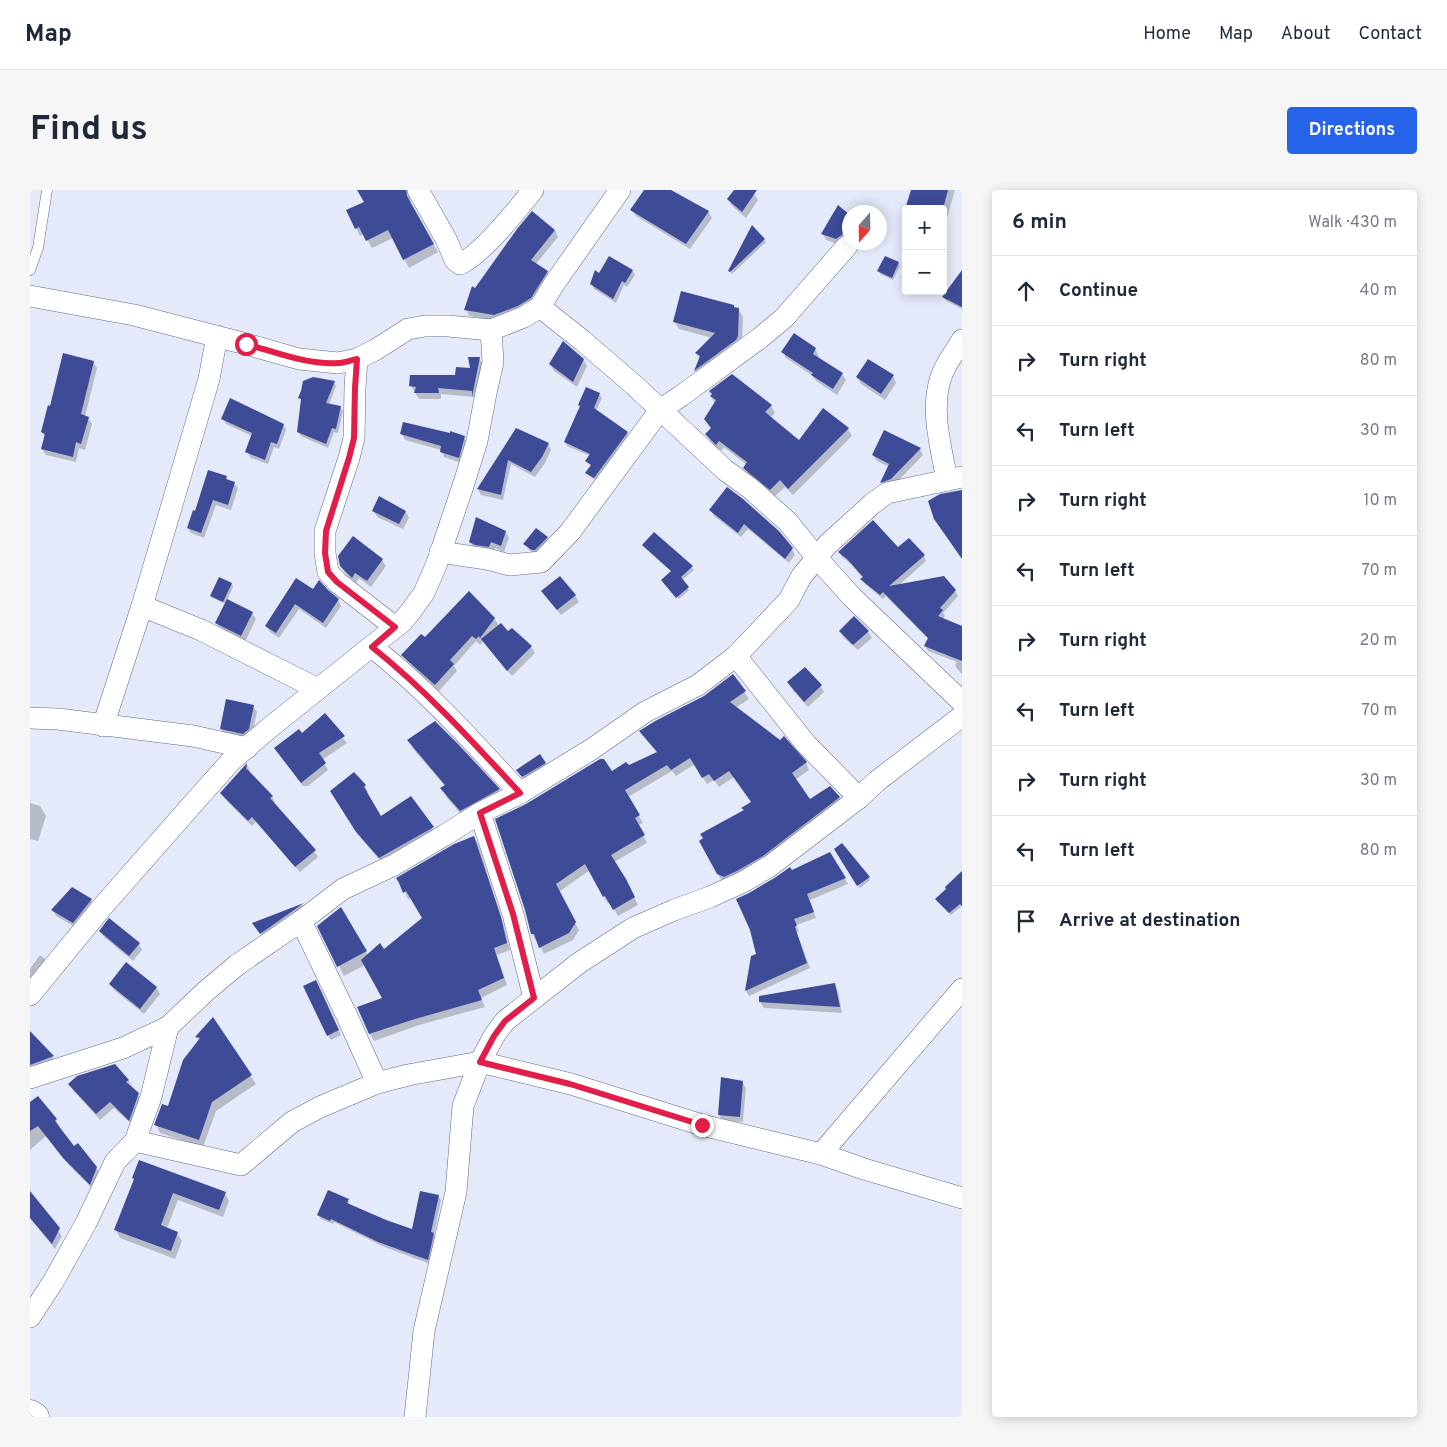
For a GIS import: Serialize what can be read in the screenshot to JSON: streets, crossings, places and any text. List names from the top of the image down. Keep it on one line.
{"north":"bottom","page":{"header":"Map","nav":["Home","Map","About","Contact"],"buttons":"Directions","title":"Find us","heading":["6 min","Walk · 430 m"],"map_buttons":["+","−"],"list":[["Continue","40 m"],["Turn right","80 m"],["Turn left","30 m"],["Turn right","10 m"],["Turn left","70 m"],["Turn right","20 m"],["Turn left","70 m"],["Turn right","30 m"],["Turn left","80 m"],"Arrive at destination"]}}
